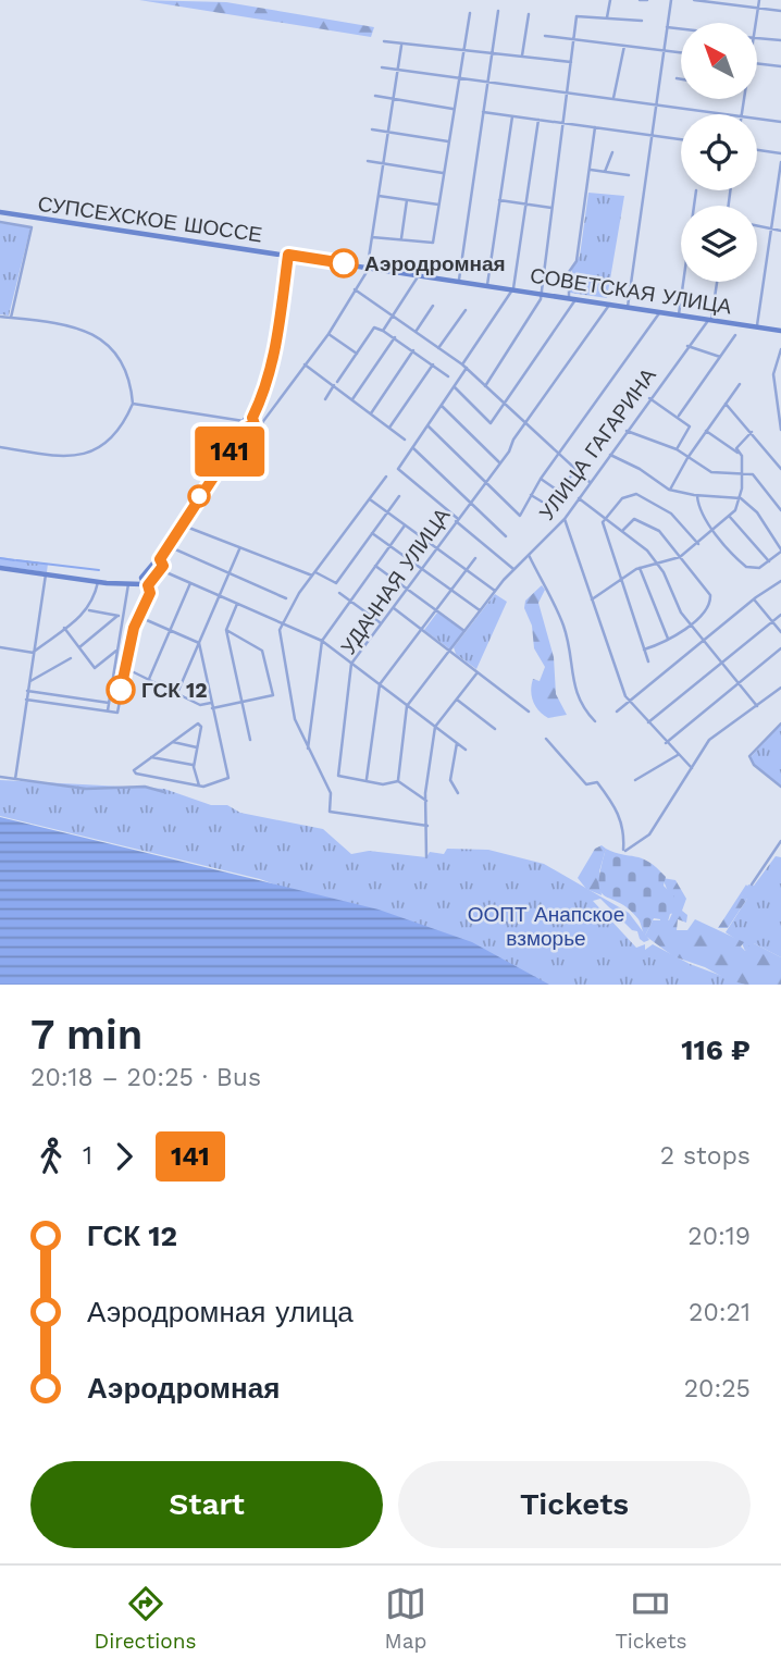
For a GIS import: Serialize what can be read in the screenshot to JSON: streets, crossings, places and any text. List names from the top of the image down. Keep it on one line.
{"streets":{"main road":["СУПСЕХСКОЕ ШОССЕ","СОВЕТСКАЯ УЛИЦА"],"street":["УЛИЦА ГАГАРИНА","УДАЧНАЯ УЛИЦА"]},"crossings":[["СУПСЕХСКОЕ ШОССЕ","СОВЕТСКАЯ УЛИЦА"],["СОВЕТСКАЯ УЛИЦА","УЛИЦА ГАГАРИНА"],["СОВЕТСКАЯ УЛИЦА","УДАЧНАЯ УЛИЦА"]],"parks":["ООПТ Анапское взморье"],"places":["Аэродромная","ГСК 12"],"lines":["bus line 141"],"north":"top left","page":{"on_map":"141","heading":["7 min","20:18 – 20:25 · Bus","116 ₽"],"legs":["1","141","2 stops"],"list":[{"name":"ГСК 12","value":"20:19"},{"name":"Аэродромная улица","value":"20:21"},{"name":"Аэродромная","value":"20:25"}],"buttons":["Start","Tickets"],"tabs":["Directions","Map","Tickets"]}}
